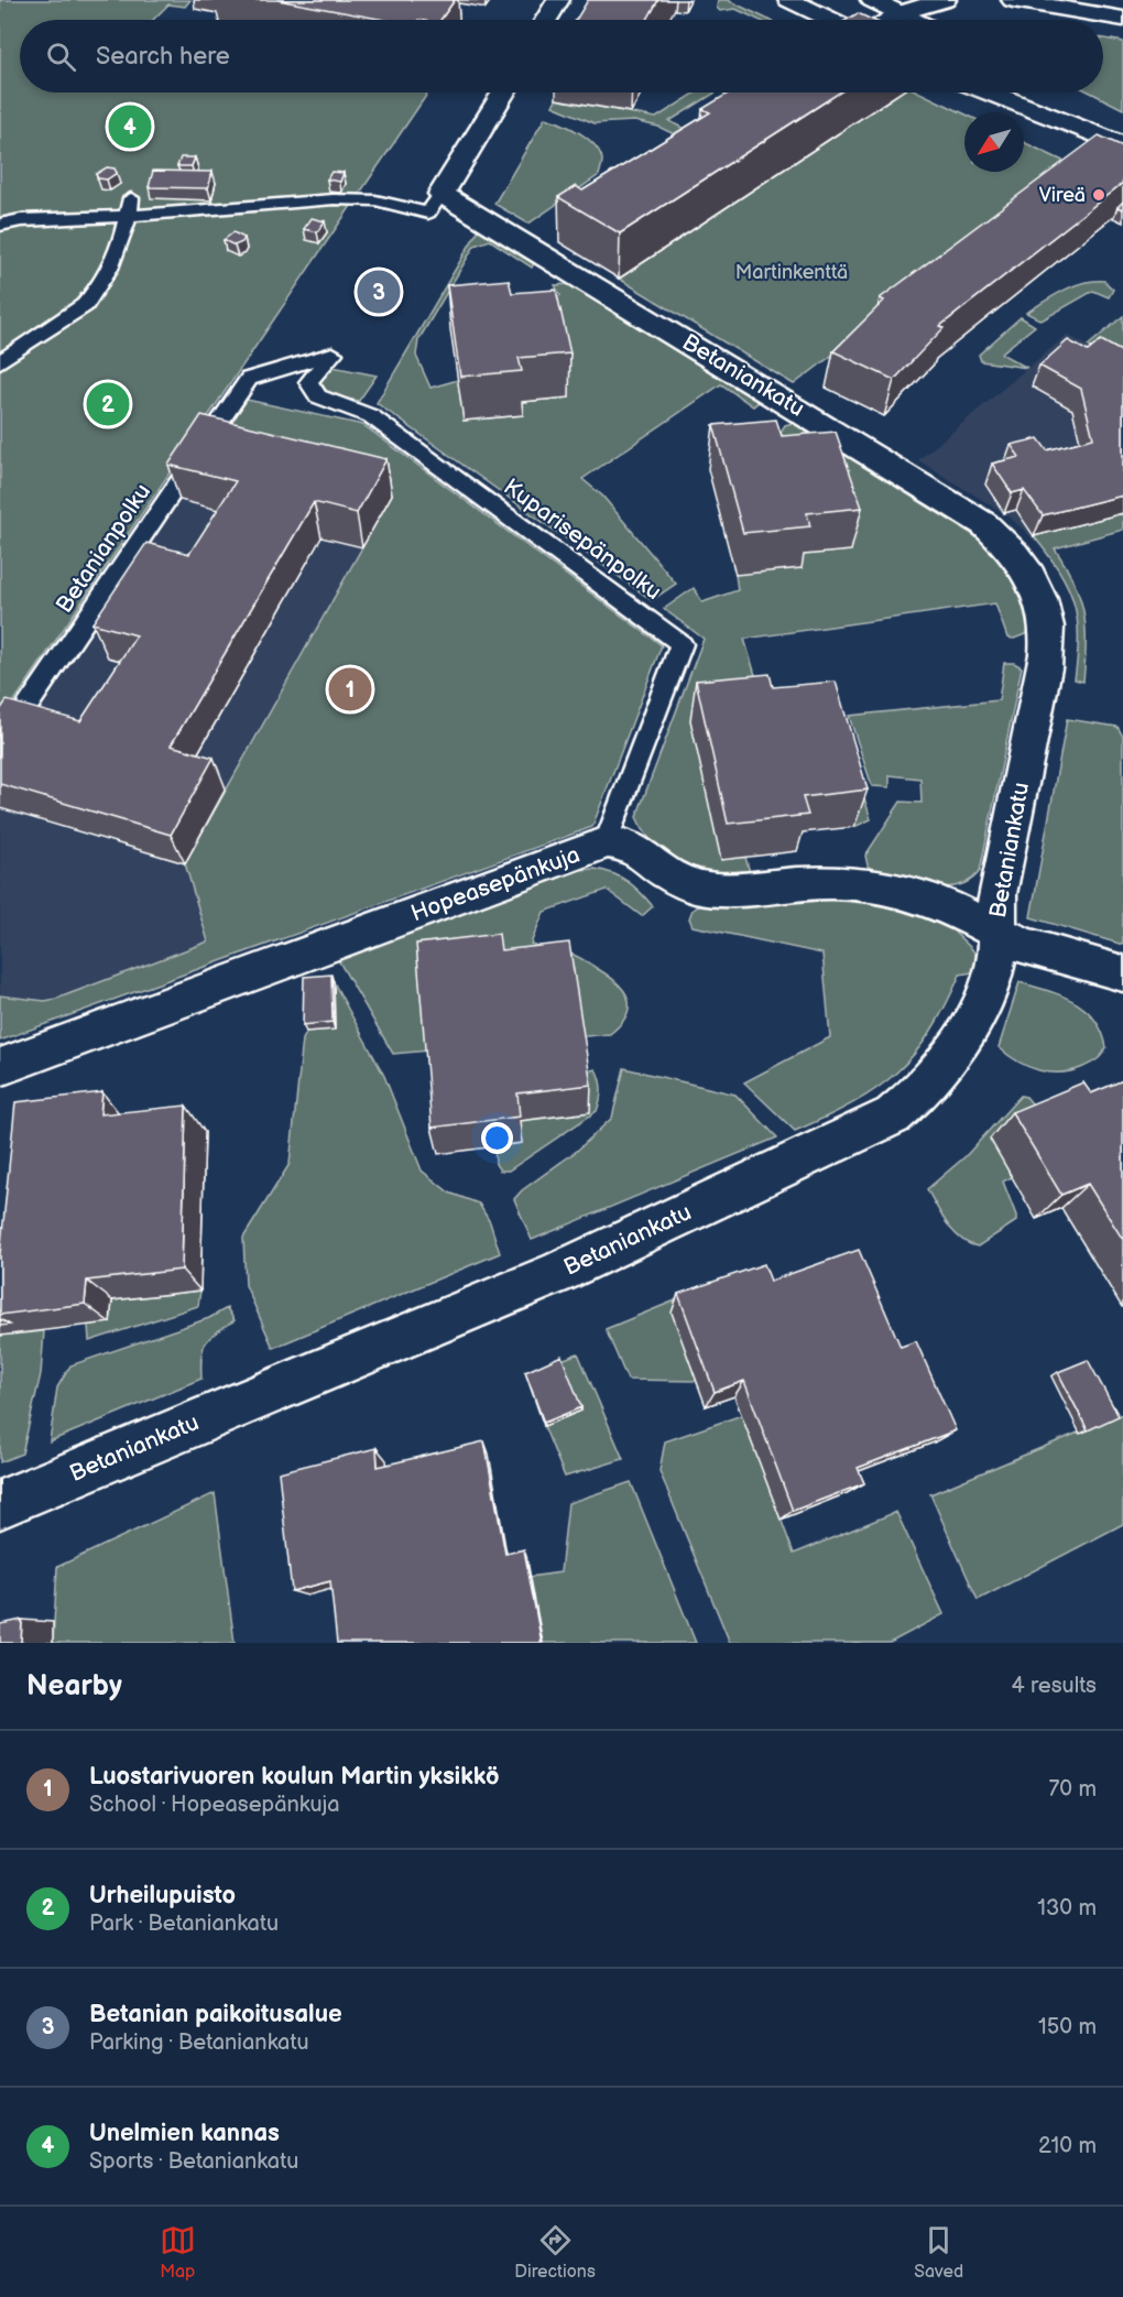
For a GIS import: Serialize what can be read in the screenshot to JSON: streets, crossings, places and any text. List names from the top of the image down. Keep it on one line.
{"streets":{"street":["Betaniankatu","Hopeasepänkuja"],"lane":["Kuparisepänpolku","Betanianpolku"]},"crossings":[["Betaniankatu","Hopeasepänkuja"],["Kuparisepänpolku","Betanianpolku"],["Kuparisepänpolku","Hopeasepänkuja"]],"parks":["Martinkenttä"],"places":["Vireä"],"north":"bottom left","page":{"search":"Search here","pins":["4","3","2","1"],"heading":["Nearby","4 results"],"list":[{"mark":"1","name":"Luostarivuoren koulun Martin yksikkö","note":"School · Hopeasepänkuja","value":"70 m"},{"mark":"2","name":"Urheilupuisto","note":"Park · Betaniankatu","value":"130 m"},{"mark":"3","name":"Betanian paikoitusalue","note":"Parking · Betaniankatu","value":"150 m"},{"mark":"4","name":"Unelmien kannas","note":"Sports · Betaniankatu","value":"210 m"}],"nav":["Map","Directions","Saved"]}}
